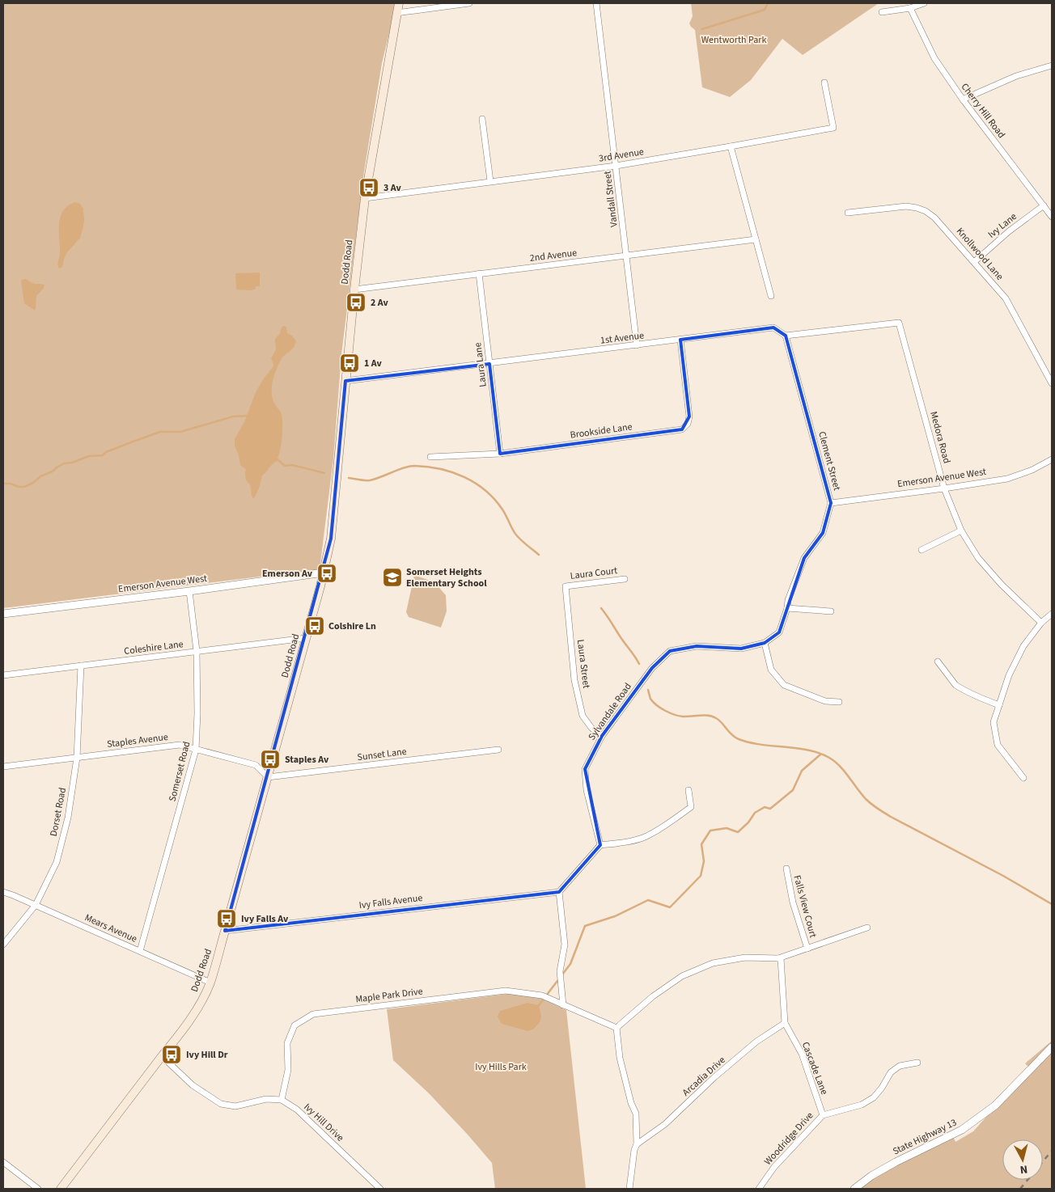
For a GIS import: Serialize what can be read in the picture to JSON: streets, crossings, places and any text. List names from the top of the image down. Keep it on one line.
{"streets":{"main road":["Dodd Road"],"street":["Cherry Hill Road","3rd Avenue","Vandall Street","Ivy Lane","Knollwood Lane","2nd Avenue","1st Avenue","Laura Lane","Brookside Lane","Medora Road","Clement Street","Emerson Avenue West","Laura Court","Coleshire Lane","Laura Street","Sylvandale Road","Staples Avenue","Sunset Lane","Somerset Road","Dorset Road","Ivy Falls Avenue","Falls View Court","Mears Avenue","Maple Park Drive","Cascade Lane","Arcadia Drive","Ivy Hill Drive","State Highway 13","Woodridge Drive"]},"crossings":[["Cherry Hill Road","Ivy Lane"],["3rd Avenue","Vandall Street"],["3rd Avenue","Dodd Road"],["Vandall Street","2nd Avenue"],["Vandall Street","1st Avenue"],["Ivy Lane","Knollwood Lane"],["2nd Avenue","Dodd Road"],["2nd Avenue","Laura Lane"],["Dodd Road","1st Avenue"],["Dodd Road","Emerson Avenue West"],["Dodd Road","Coleshire Lane"],["Dodd Road","Staples Avenue"],["Dodd Road","Sunset Lane"],["Dodd Road","Ivy Falls Avenue"],["Dodd Road","Mears Avenue"],["1st Avenue","Laura Lane"],["1st Avenue","Brookside Lane"],["1st Avenue","Medora Road"],["1st Avenue","Clement Street"],["Laura Lane","Brookside Lane"],["Medora Road","Emerson Avenue West"],["Clement Street","Emerson Avenue West"],["Clement Street","Sylvandale Road"],["Emerson Avenue West","Somerset Road"],["Laura Court","Laura Street"],["Coleshire Lane","Somerset Road"],["Coleshire Lane","Dorset Road"],["Laura Street","Sylvandale Road"],["Staples Avenue","Sunset Lane"],["Staples Avenue","Somerset Road"],["Staples Avenue","Dorset Road"],["Somerset Road","Mears Avenue"],["Dorset Road","Mears Avenue"],["Maple Park Drive","Ivy Hill Drive"],["Cascade Lane","Arcadia Drive"],["Cascade Lane","Woodridge Drive"]],"parks":["Wentworth Park","Ivy Hills Park"],"places":{"bus stop":["3 Av","2 Av","1 Av","Emerson Av","Colshire Ln","Staples Av","Ivy Falls Av","Ivy Hill Dr"],"school or university":["Somerset Heights Elementary School"]},"north":"bottom"}
